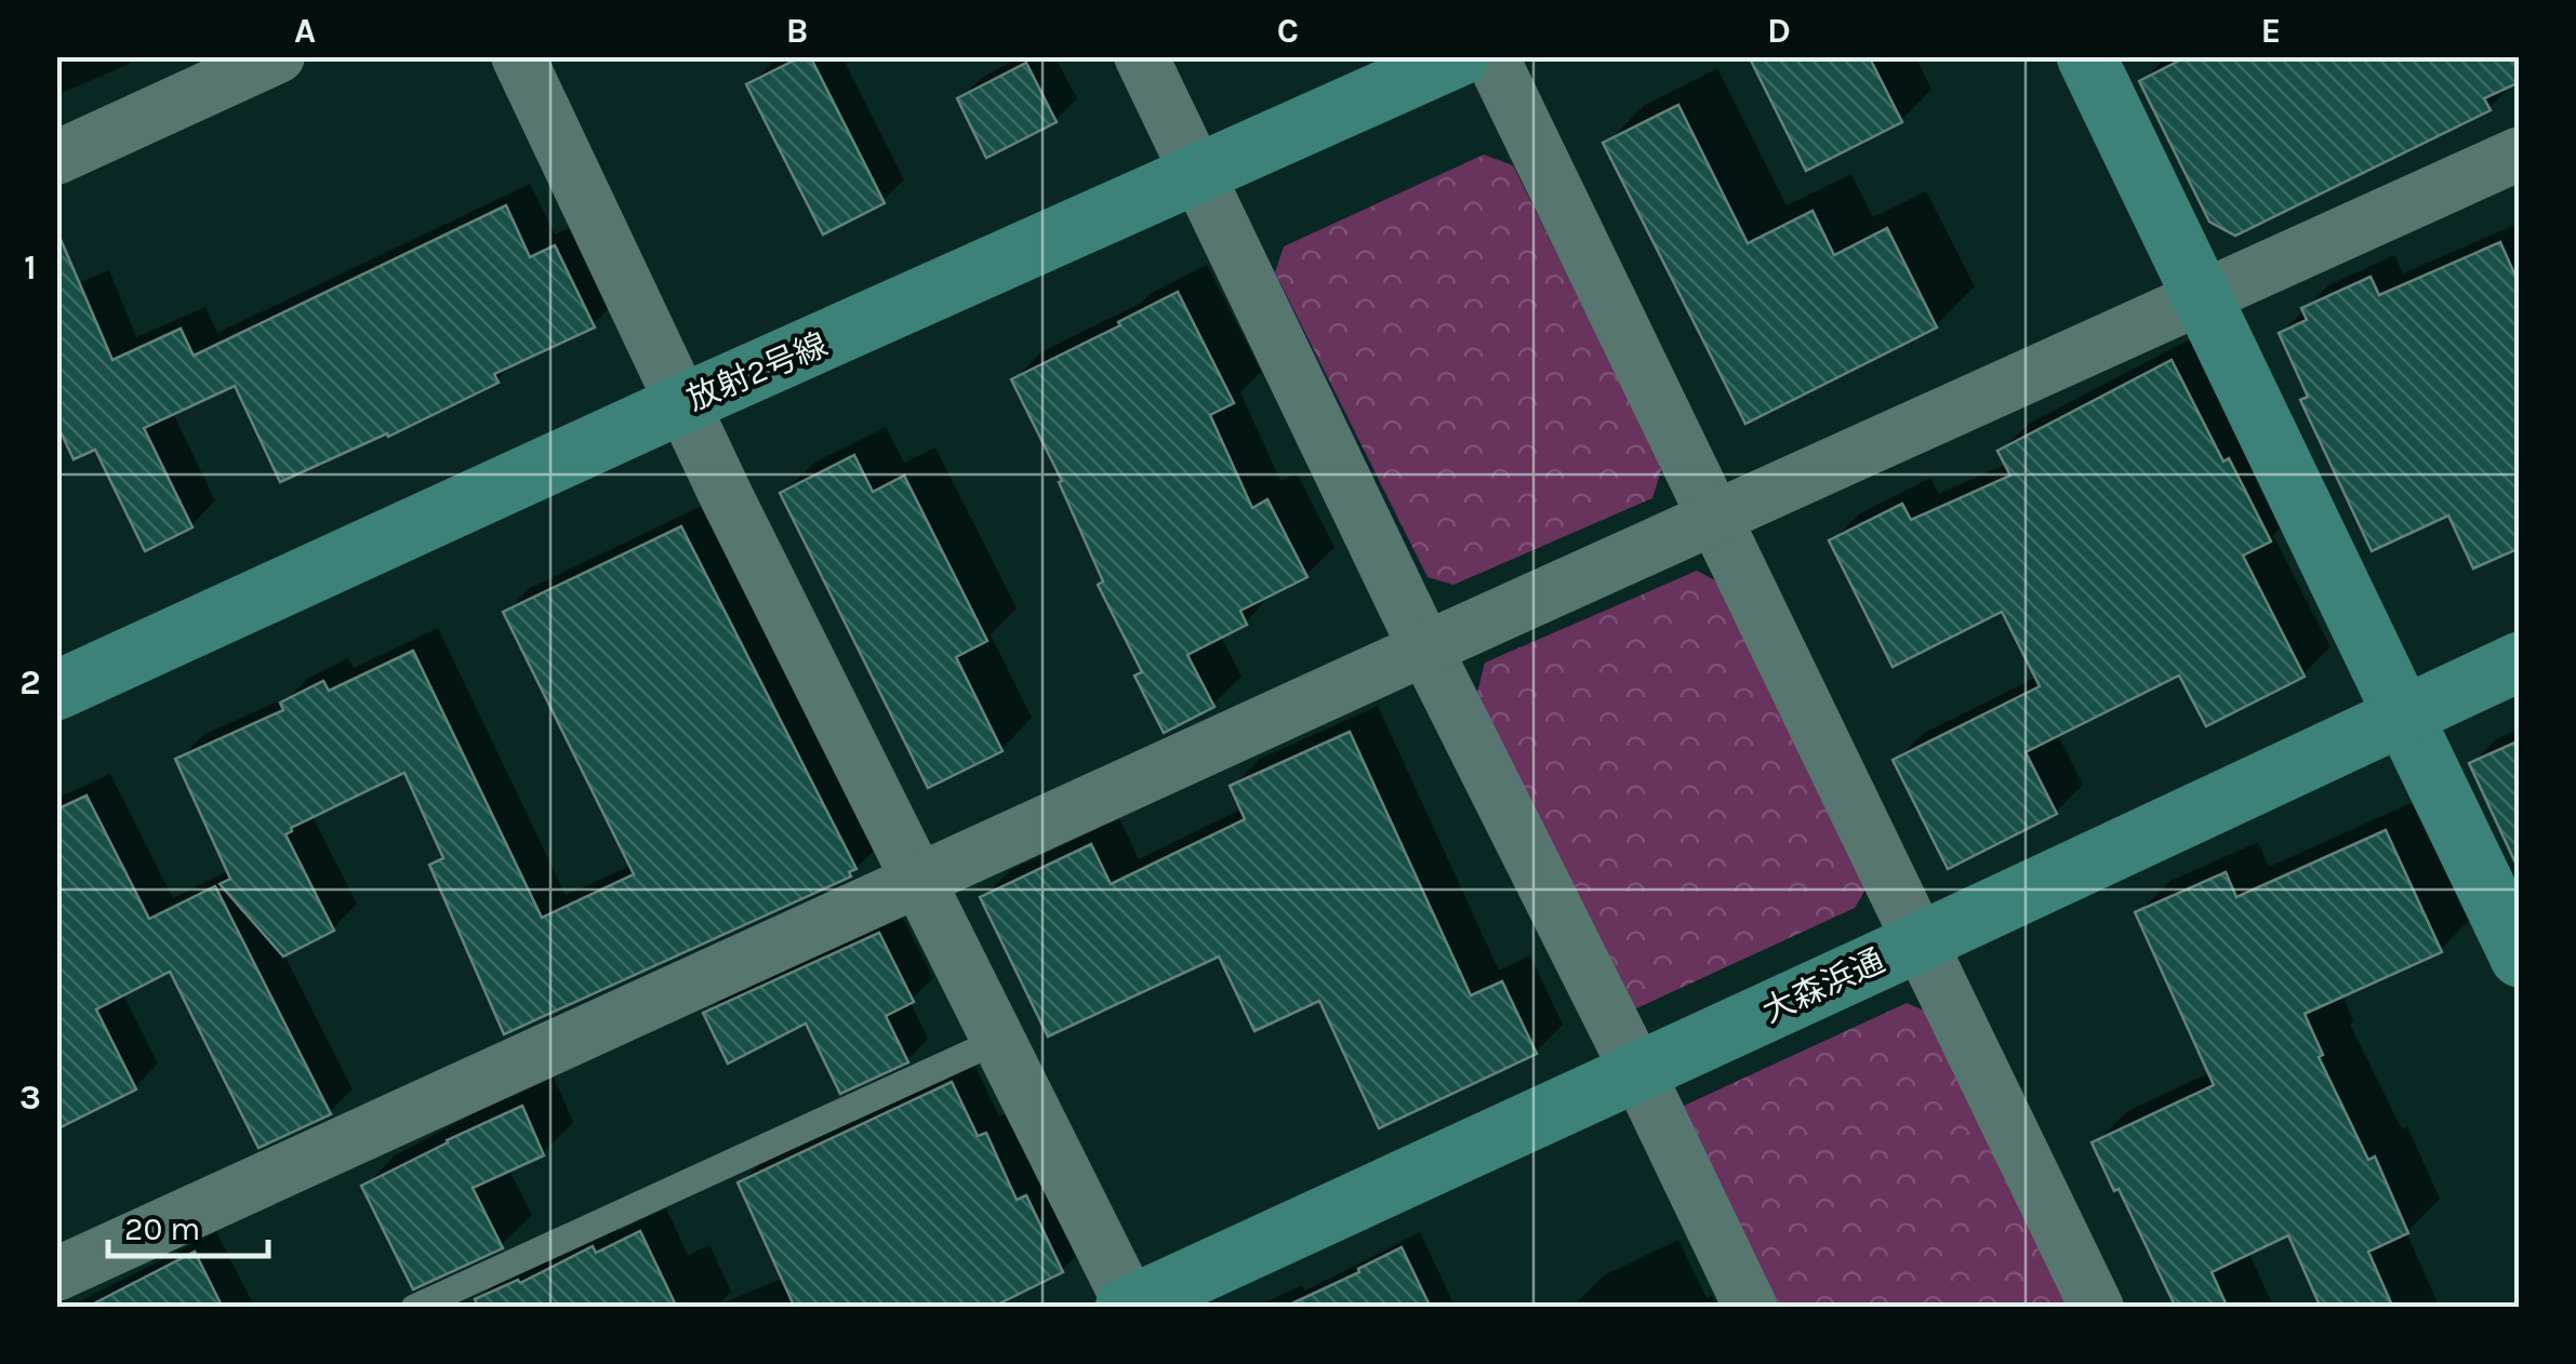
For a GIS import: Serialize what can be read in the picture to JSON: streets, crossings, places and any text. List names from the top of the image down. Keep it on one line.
{"streets":{"street":["放射2号線","大森浜通"]},"scale_bar":"20 m","grid":{"columns":["A","B","C","D","E"],"rows":["1","2","3"]}}
